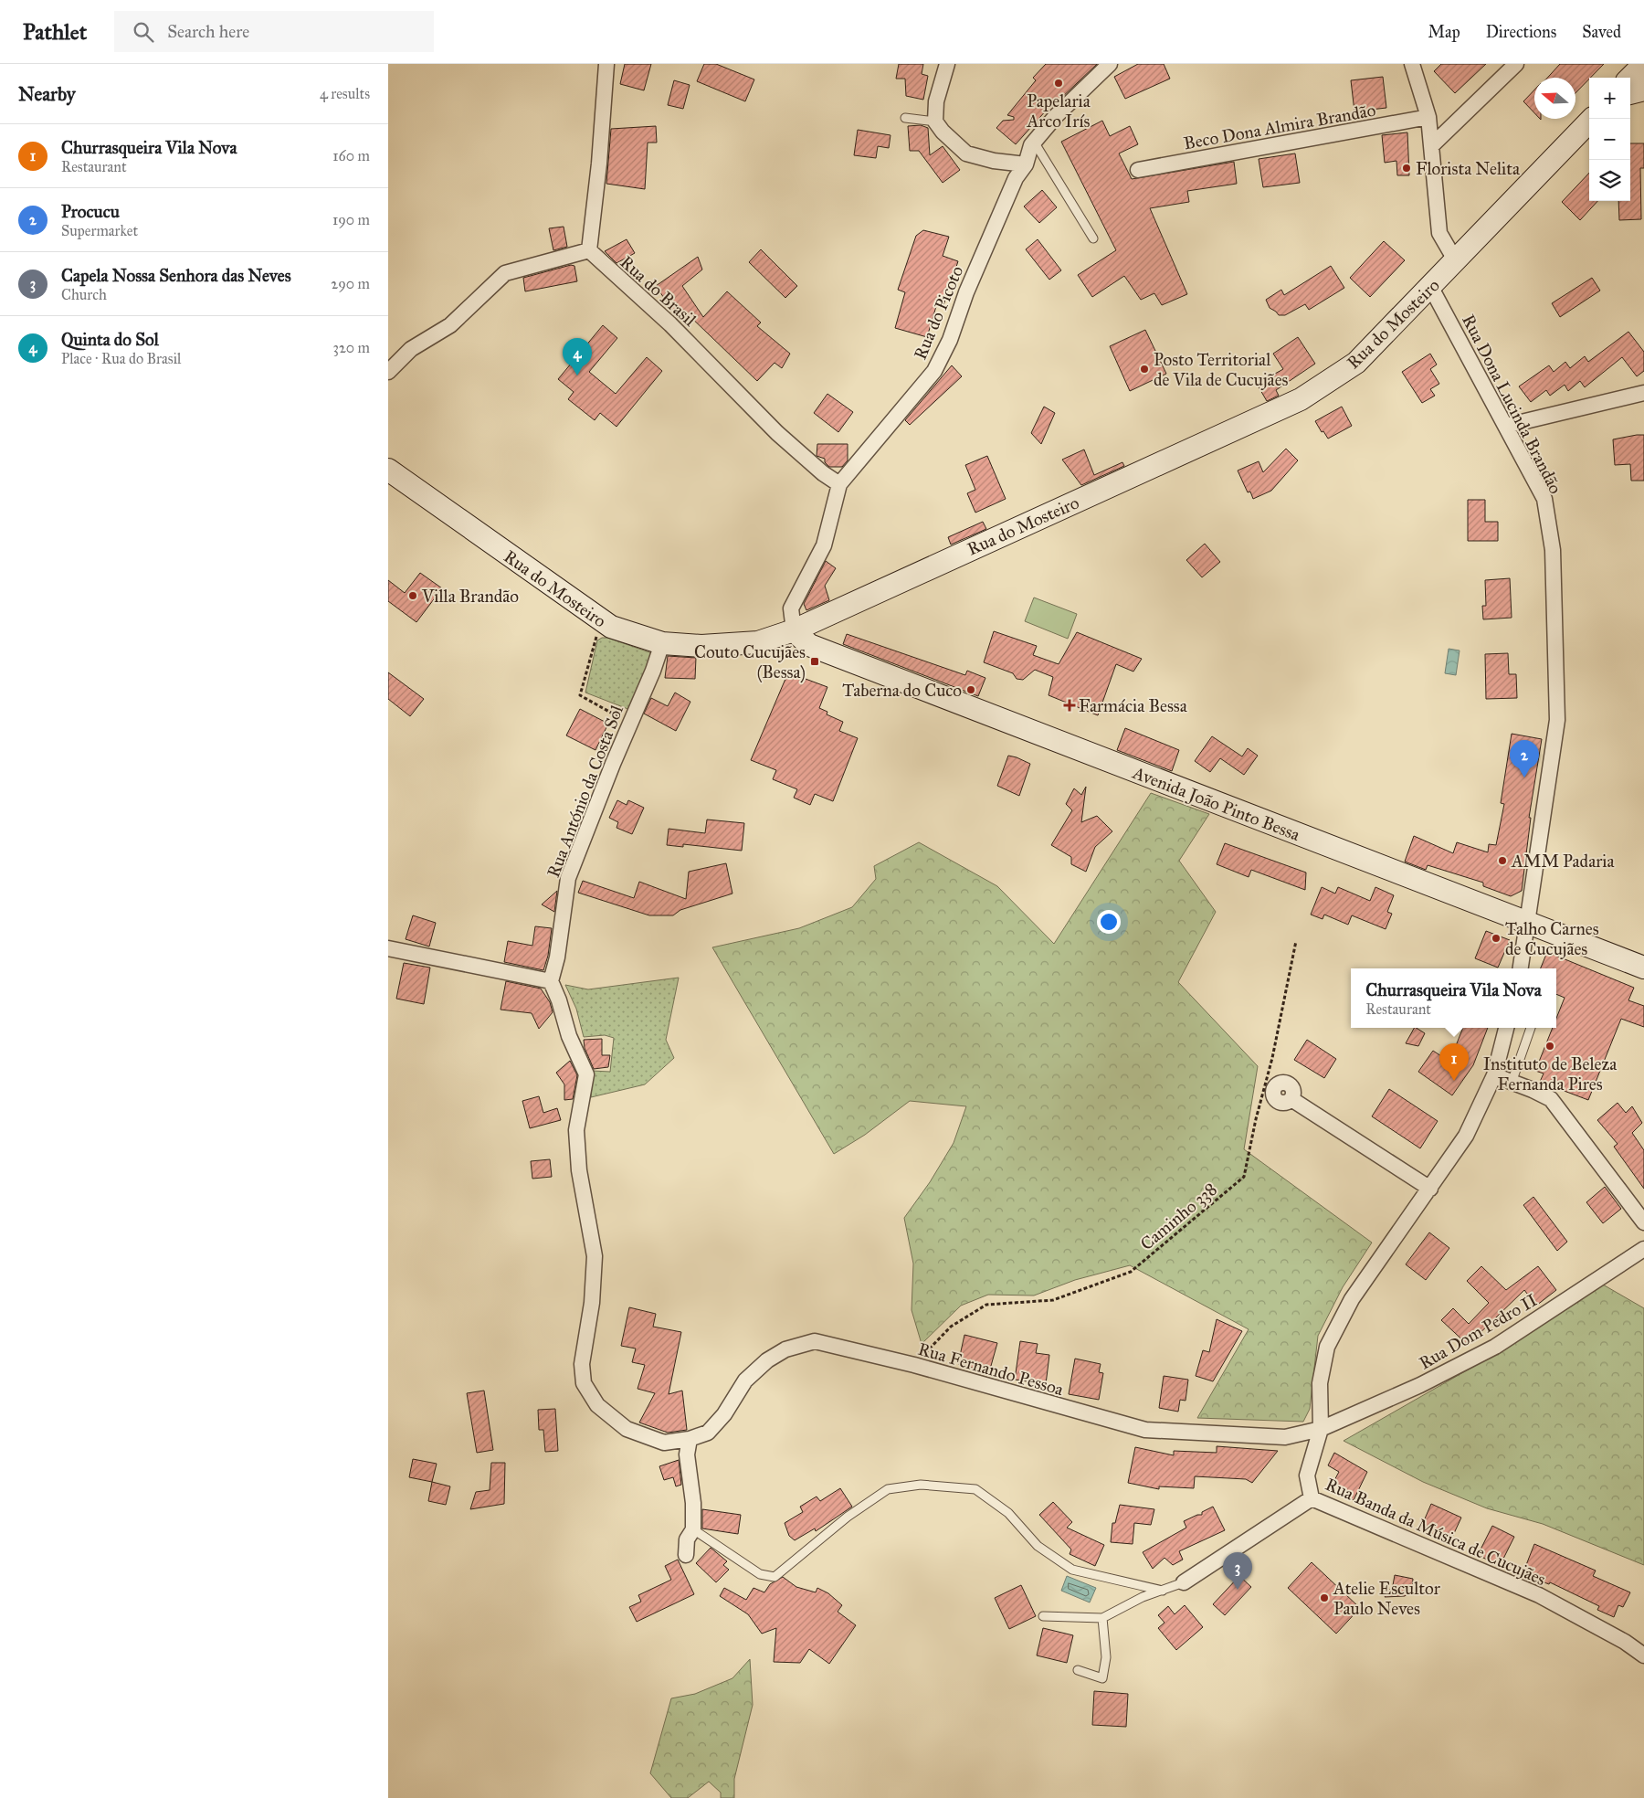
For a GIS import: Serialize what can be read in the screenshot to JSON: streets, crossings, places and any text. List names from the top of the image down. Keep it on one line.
{"streets":{"main road":["Rua do Mosteiro","Avenida João Pinto Bessa"],"street":["Beco Dona Almira Brandão","Rua do Brasil","Rua do Picoto","Rua Dona Lucinda Brandão","Rua António da Costa Sol","Rua Dom Pedro II","Rua Fernando Pessoa","Rua Banda da Música de Cucujães"],"path":["Caminho 338"]},"crossings":[["Rua do Brasil","Rua do Picoto"],["Rua do Picoto","Rua do Mosteiro"],["Rua do Picoto","Avenida João Pinto Bessa"],["Rua do Mosteiro","Rua Dona Lucinda Brandão"],["Rua do Mosteiro","Rua António da Costa Sol"],["Rua do Mosteiro","Avenida João Pinto Bessa"],["Rua Dona Lucinda Brandão","Avenida João Pinto Bessa"],["Caminho 338","Rua Fernando Pessoa"],["Rua Dom Pedro II","Rua Fernando Pessoa"],["Rua Dom Pedro II","Rua Banda da Música de Cucujães"],["Rua Fernando Pessoa","Rua Banda da Música de Cucujães"]],"places":{"other":["Papelaria Arco Irís","Florista Nelita","Posto Territorial de Vila de Cucujães","Villa Brandão","Taberna do Cuco","AMM Padaria","Talho Carnes de Cucujães","Instituto de Beleza Fernanda Pires","Atelie Escultor Paulo Neves"],"transit":["Couto Cucujães (Bessa)"],"health":["Farmácia Bessa"]},"north":"left","page":{"header":"Pathlet","search":"Search here","nav":["Map","Directions","Saved"],"heading":["Nearby","4 results"],"map_buttons":["+","−"],"list":[{"mark":"1","name":"Churrasqueira Vila Nova","note":"Restaurant","value":"160 m"},{"mark":"2","name":"Procucu","note":"Supermarket","value":"190 m"},{"mark":"3","name":"Capela Nossa Senhora das Neves","note":"Church","value":"290 m"},{"mark":"4","name":"Quinta do Sol","note":"Place · Rua do Brasil","value":"320 m"}],"pins":["4","2","1","3"],"popup":["Churrasqueira Vila Nova","Restaurant"]}}
